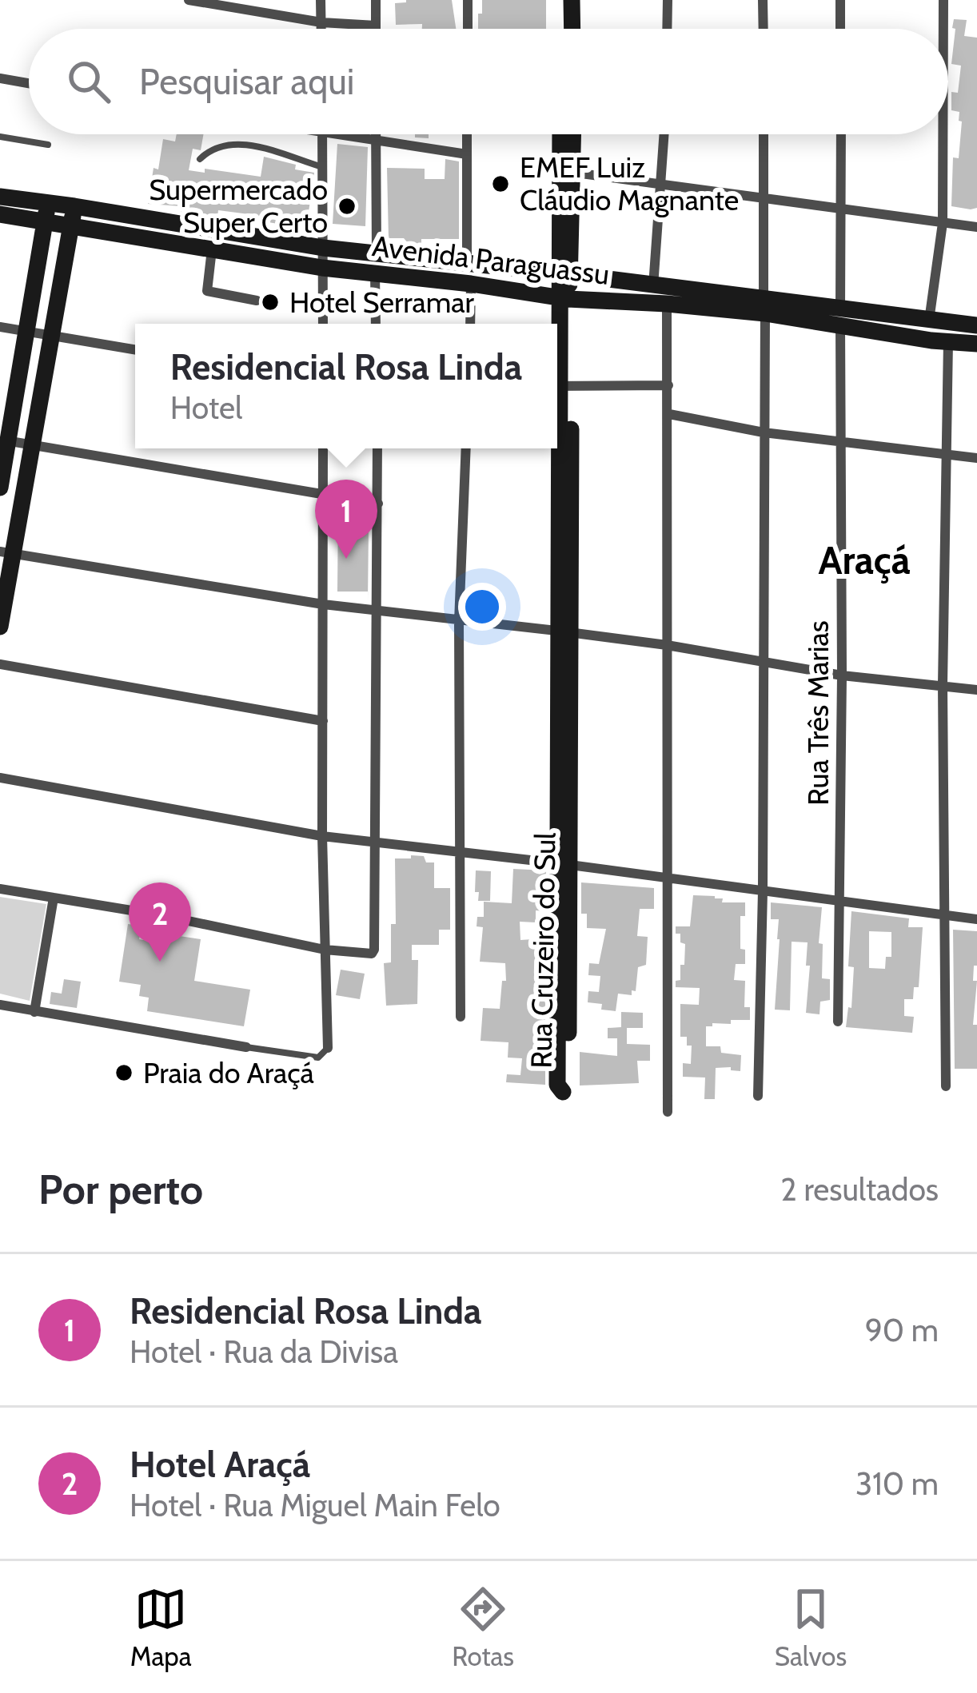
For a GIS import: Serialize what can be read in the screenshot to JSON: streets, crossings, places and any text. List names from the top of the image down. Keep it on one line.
{"streets":{"main road":["Avenida Paraguassu","Rua Cruzeiro do Sul"],"street":["Rua Três Marias"]},"crossings":[["Avenida Paraguassu","Rua Três Marias"],["Avenida Paraguassu","Rua Cruzeiro do Sul"]],"districts":["Araçá"],"places":["EMEF Luiz Cláudio Magnante","Supermercado Super Certo","Hotel Serramar","Praia do Araçá"],"page":{"search":"Pesquisar aqui","popup":["Residencial Rosa Linda","Hotel"],"pins":["1","2"],"heading":["Por perto","2 resultados"],"list":[{"mark":"1","name":"Residencial Rosa Linda","note":"Hotel · Rua da Divisa","value":"90 m"},{"mark":"2","name":"Hotel Araçá","note":"Hotel · Rua Miguel Main Felo","value":"310 m"}],"nav":["Mapa","Rotas","Salvos"]}}
